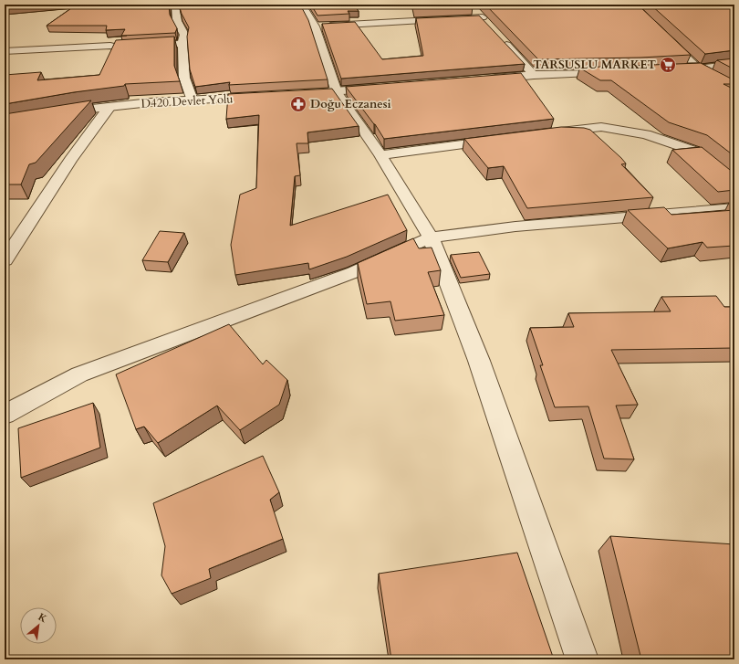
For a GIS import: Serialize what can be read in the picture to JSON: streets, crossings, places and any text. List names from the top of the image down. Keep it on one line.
{"streets":{"street":["D420 Devlet Yolu"]},"places":{"supermarket":["TARSUSLU MARKET"],"pharmacy":["Doğu Eczanesi"]},"north":"top right"}
